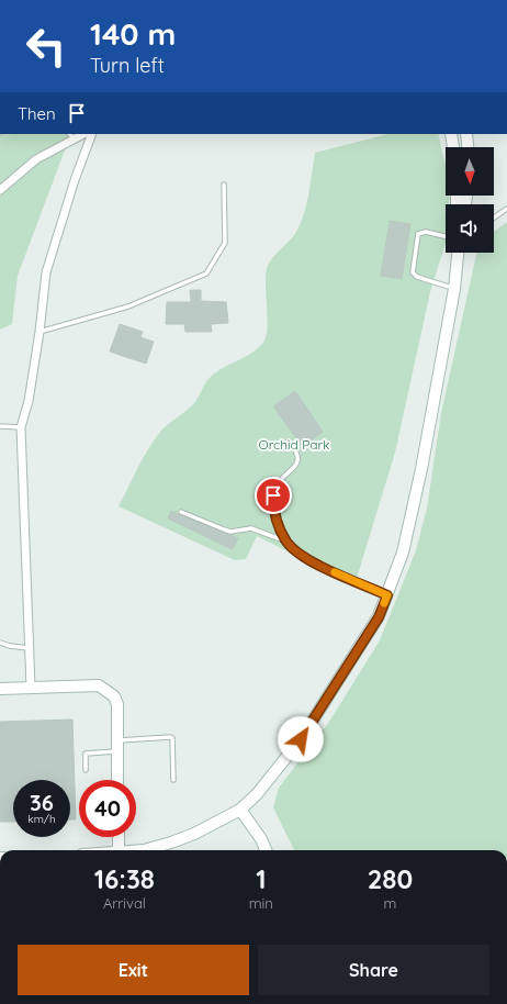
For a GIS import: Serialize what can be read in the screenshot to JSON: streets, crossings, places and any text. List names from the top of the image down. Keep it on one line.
{"parks":["Orchid Park"],"north":"bottom","page":{"turn":["140 m","Turn left"],"then":"Then","speed":"36 km/h","limit":"40","eta":["16:38","Arrival","1","min","280","m"],"buttons":["Exit","Share"]}}
